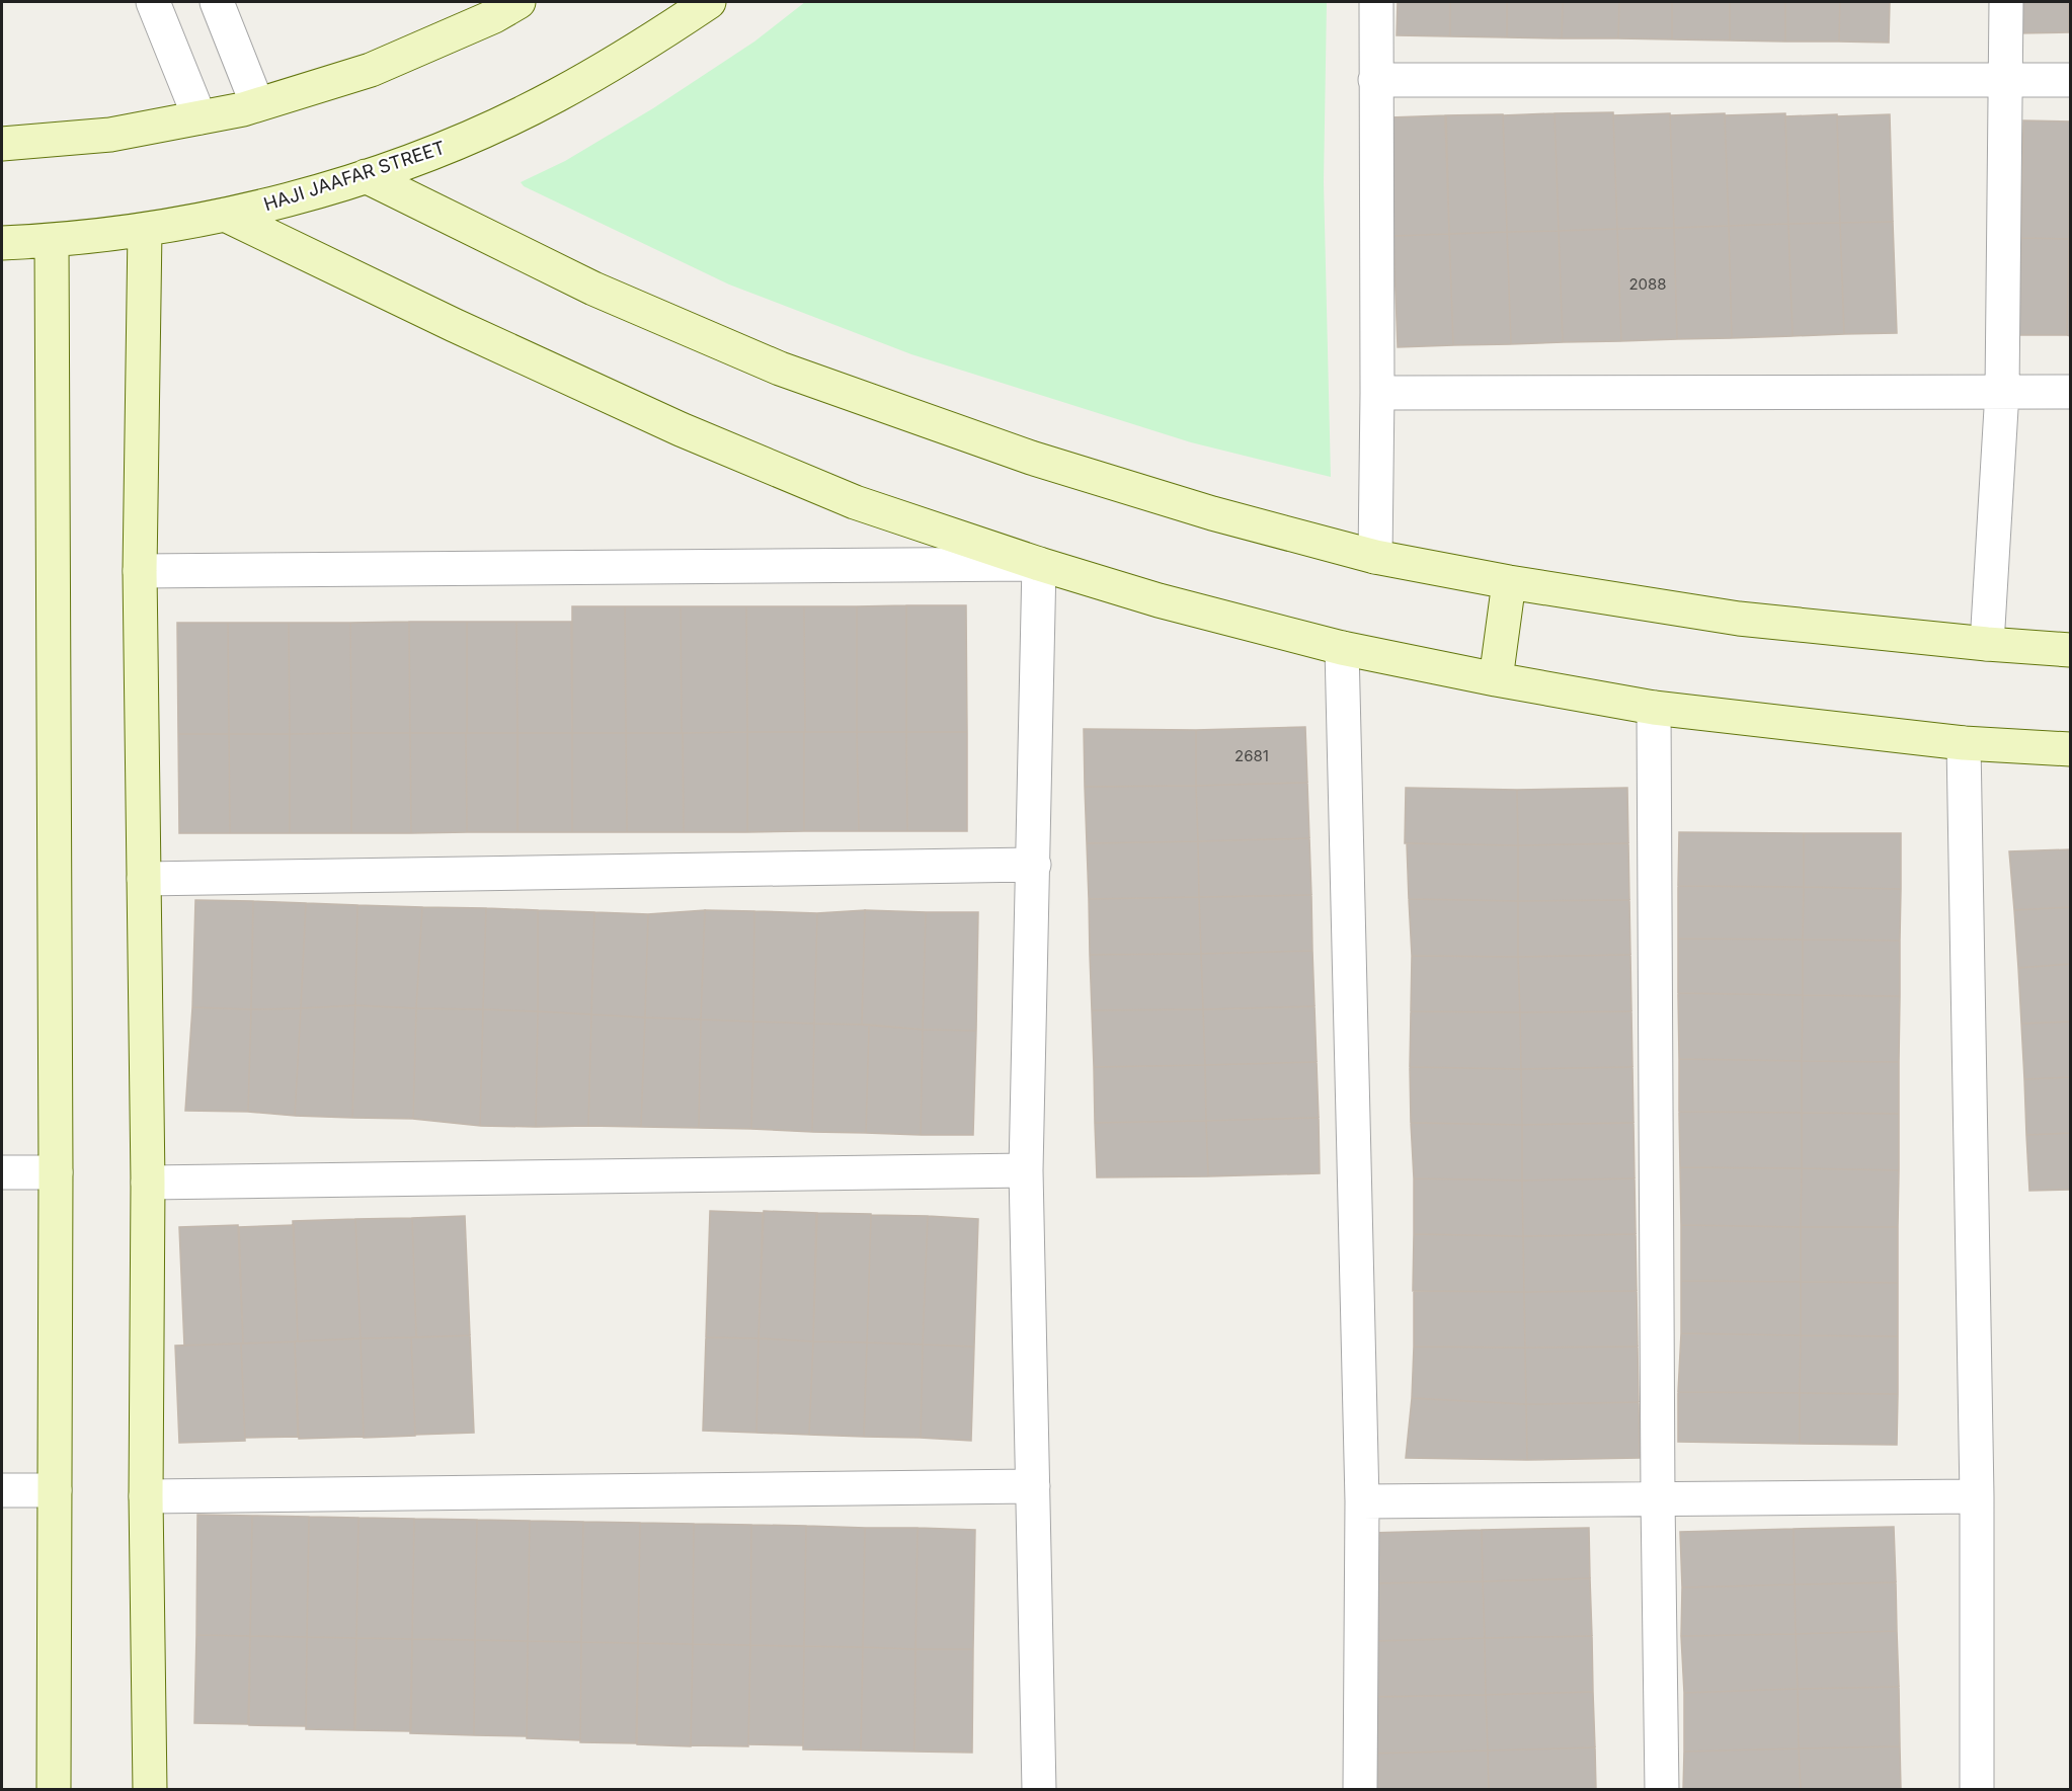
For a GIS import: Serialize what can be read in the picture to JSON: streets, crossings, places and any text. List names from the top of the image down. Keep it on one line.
{"streets":{"street":["HAJI JAAFAR STREET"]},"house_numbers":["2088","2681"]}
